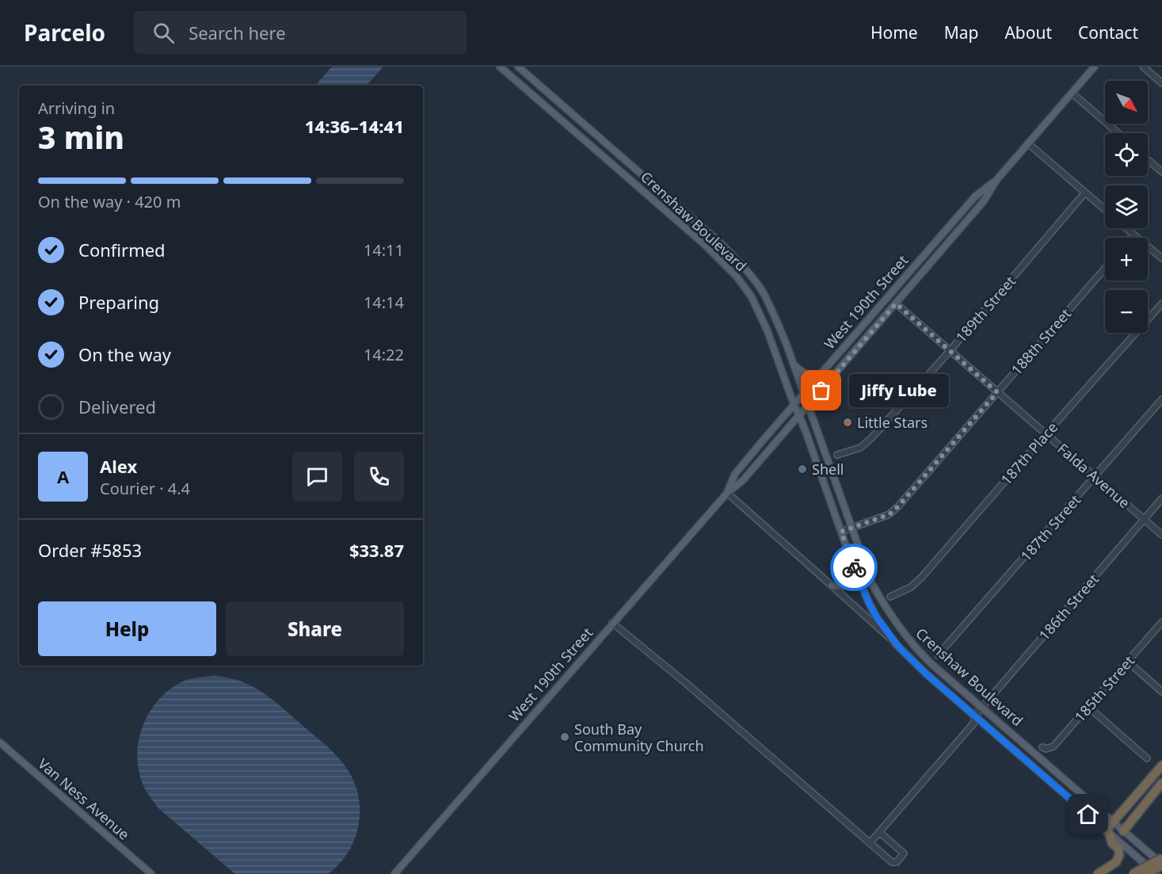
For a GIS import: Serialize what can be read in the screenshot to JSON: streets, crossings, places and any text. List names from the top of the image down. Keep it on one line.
{"streets":{"main road":["Crenshaw Boulevard","West 190th Street","Van Ness Avenue"],"street":["189th Street","188th Street","187th Place","Falda Avenue","187th Street","186th Street","185th Street"]},"crossings":[["Crenshaw Boulevard","West 190th Street"],["Crenshaw Boulevard","188th Street"],["Crenshaw Boulevard","186th Street"],["West 190th Street","Falda Avenue"],["189th Street","Falda Avenue"],["188th Street","Falda Avenue"],["187th Place","Falda Avenue"],["Falda Avenue","187th Street"],["Falda Avenue","186th Street"]],"places":["Jiffy Lube","Little Stars","Shell","South Bay Community Church"],"north":"bottom right","page":{"header":"Parcelo","search":"Search here","nav":["Home","Map","About","Contact"],"map_buttons":["+","−"],"heading":["3 min","Arriving in","14:36–14:41"],"panel":["Alex","Courier · 4.4","Order #5853","$33.87"],"bar":"On the way · 420 m","list":[["Confirmed","14:11"],["Preparing","14:14"],["On the way","14:22"],"Delivered"],"bubble":"Jiffy Lube","round":"A","buttons":["Help","Share"]}}
